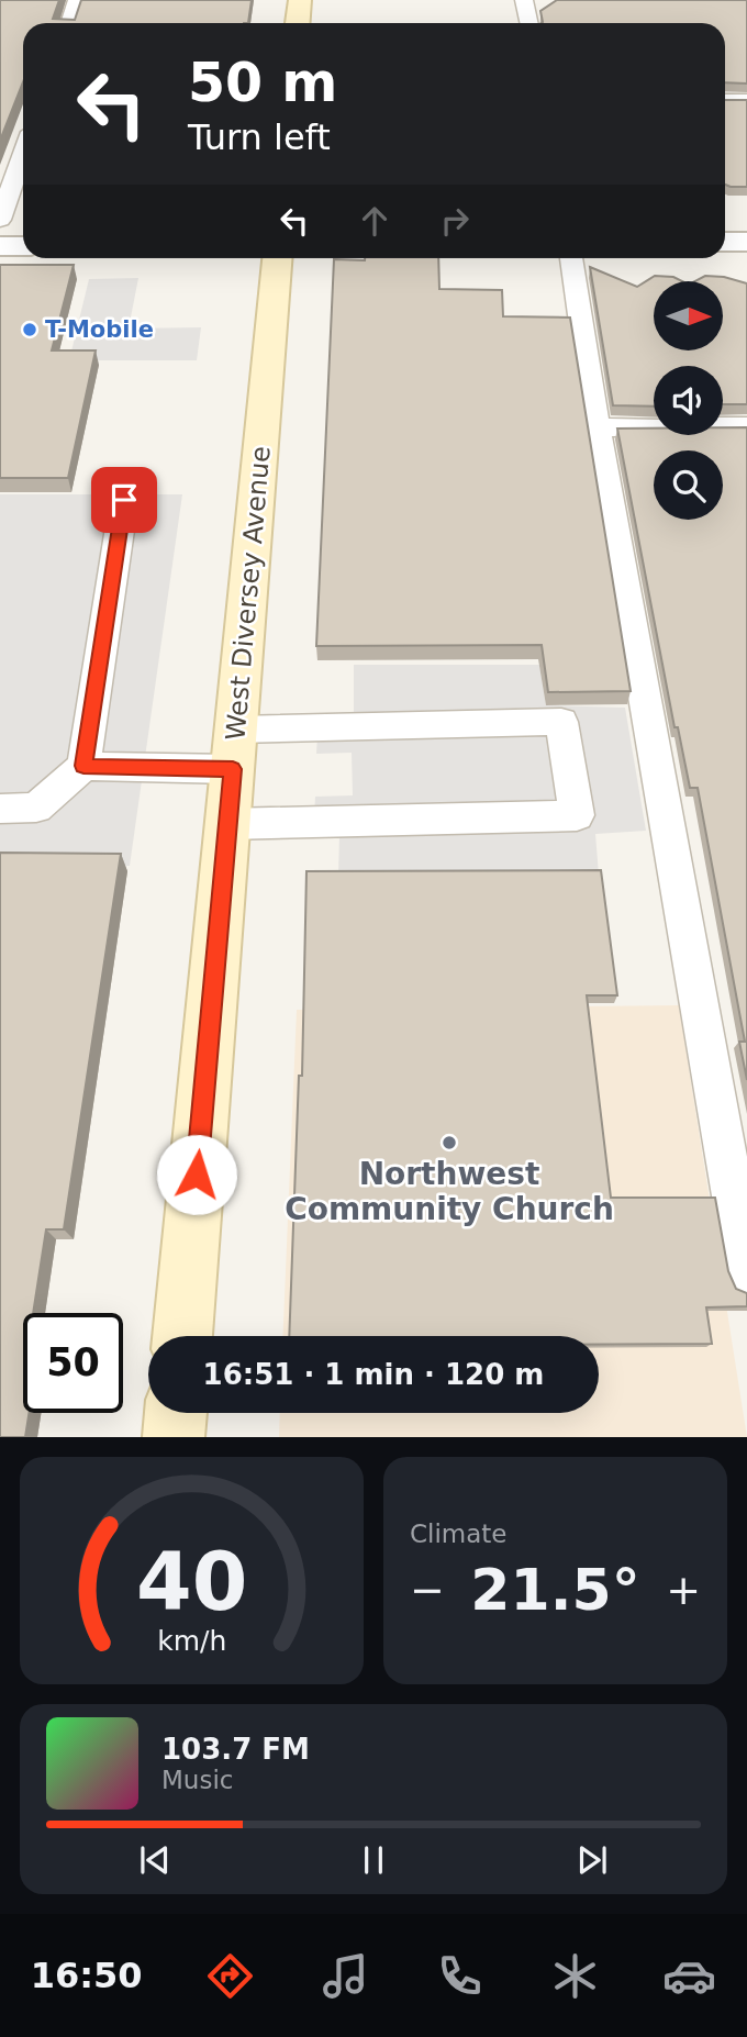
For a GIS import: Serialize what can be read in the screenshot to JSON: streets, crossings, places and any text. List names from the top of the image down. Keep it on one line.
{"streets":{"main road":["West Diversey Avenue"]},"places":["T-Mobile","Northwest Community Church"],"north":"right","page":{"turn":["50 m","Turn left"],"limit":"50","trip":"16:51 · 1 min · 120 m","tile":"Climate","heat":["−","21.5°","+"],"song":["103.7 FM","Music"],"tabs":"16:50","gauge":["40","km/h"]}}
